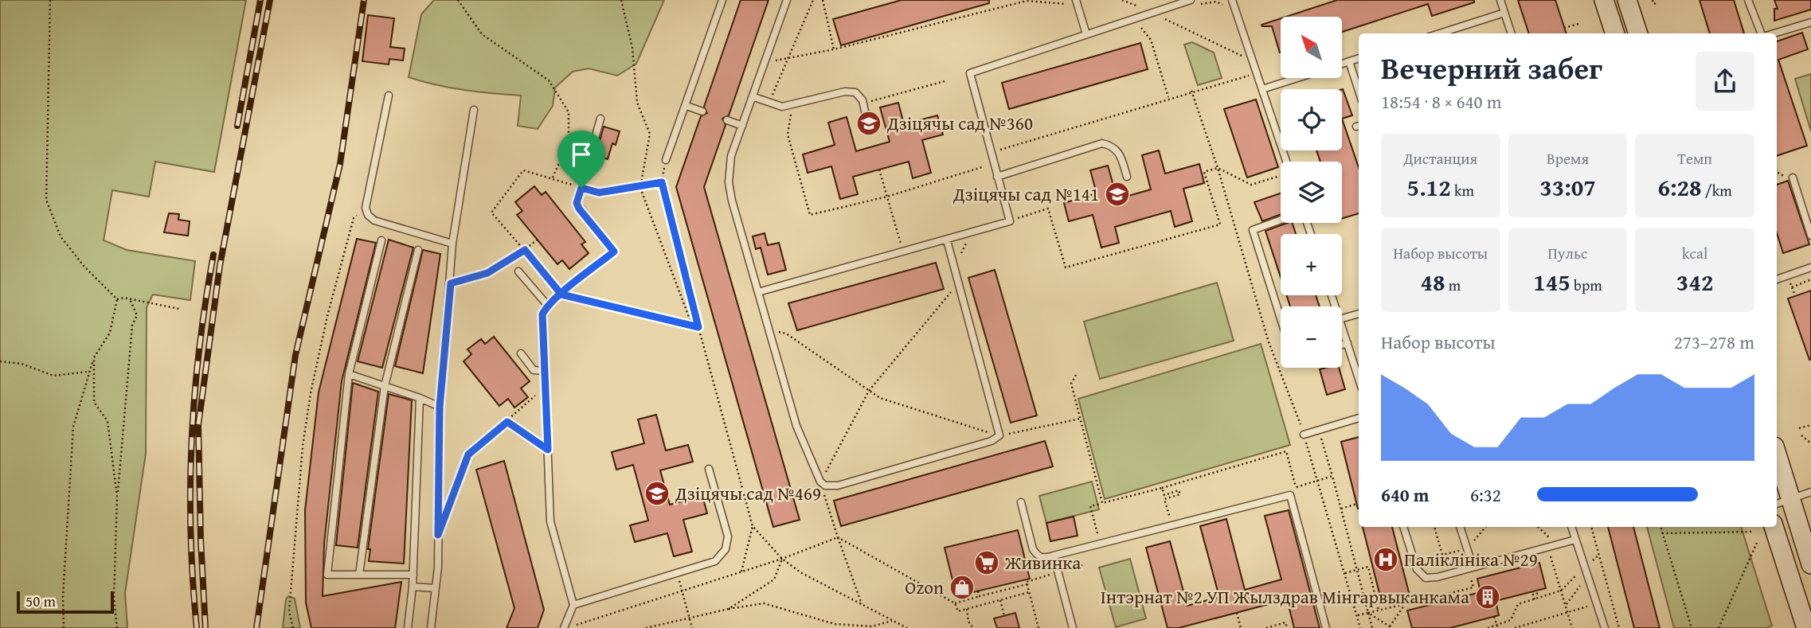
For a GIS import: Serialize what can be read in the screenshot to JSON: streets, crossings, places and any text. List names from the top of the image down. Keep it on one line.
{"places":{"school or university":["Дзіцячы сад №360","Дзіцячы сад №141","Дзіцячы сад №469"],"hospital":["Паліклініка №29"],"supermarket":["Живинка"],"shop":["Ozon"],"building":["Інтэрнат №2 УП Жылздрав Мінгарвыканкама"]},"scale_bar":"50 m","north":"top left","page":{"map_buttons":["+","−"],"heading":["Вечерний забег","18:54 · 8 × 640 m"],"stats":[["Дистанция","5.12 km"],["Время","33:07"],["Темп","6:28 /km"],["Набор высоты","48 m"],["Пульс","145 bpm"],["kcal","342"]],"chart":["Набор высоты","273–278 m"],"list":[{"name":"640 m","note":"6:32"}],"scale":"50 m"}}
